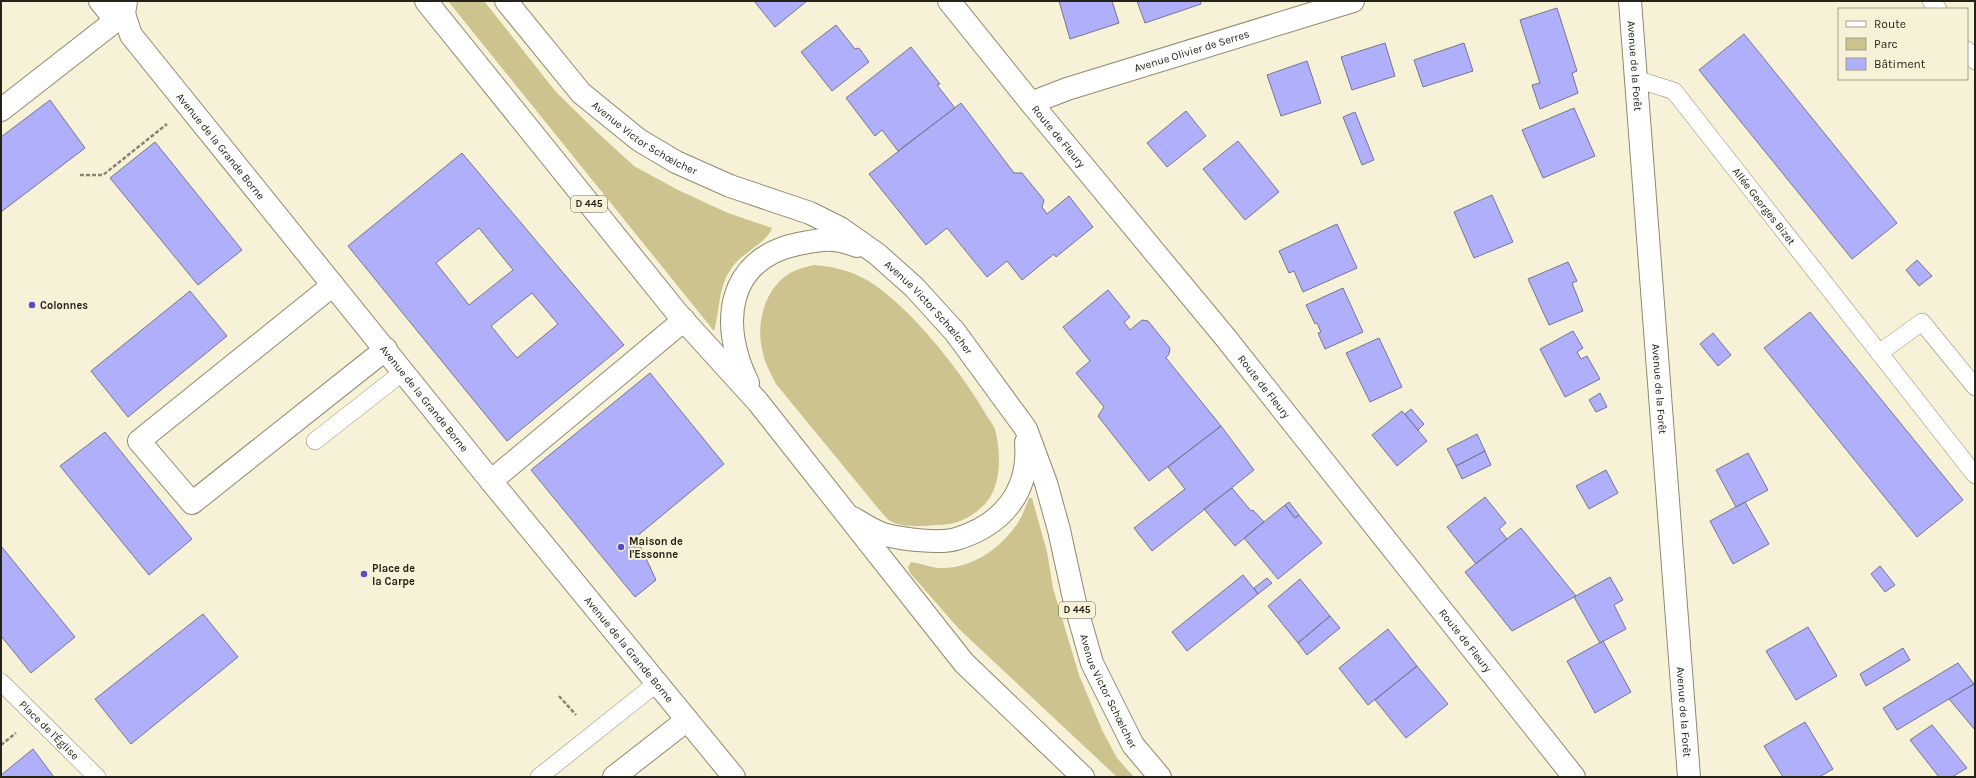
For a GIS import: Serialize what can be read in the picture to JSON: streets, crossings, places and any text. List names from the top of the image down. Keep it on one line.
{"streets":{"street":["Avenue Olivier de Serres","Avenue de la Forêt","Route de Fleury","Avenue Victor Schœlcher","Avenue de la Grande Borne","D 445"],"lane":["Allée Georges Bizet","Place de l'Église"]},"crossings":[["Avenue Olivier de Serres","Route de Fleury"],["Avenue de la Forêt","Allée Georges Bizet"]],"places":["Colonnes","Maison de l'Essonne","Place de la Carpe"],"legend":["Route","Parc","Bâtiment"]}
